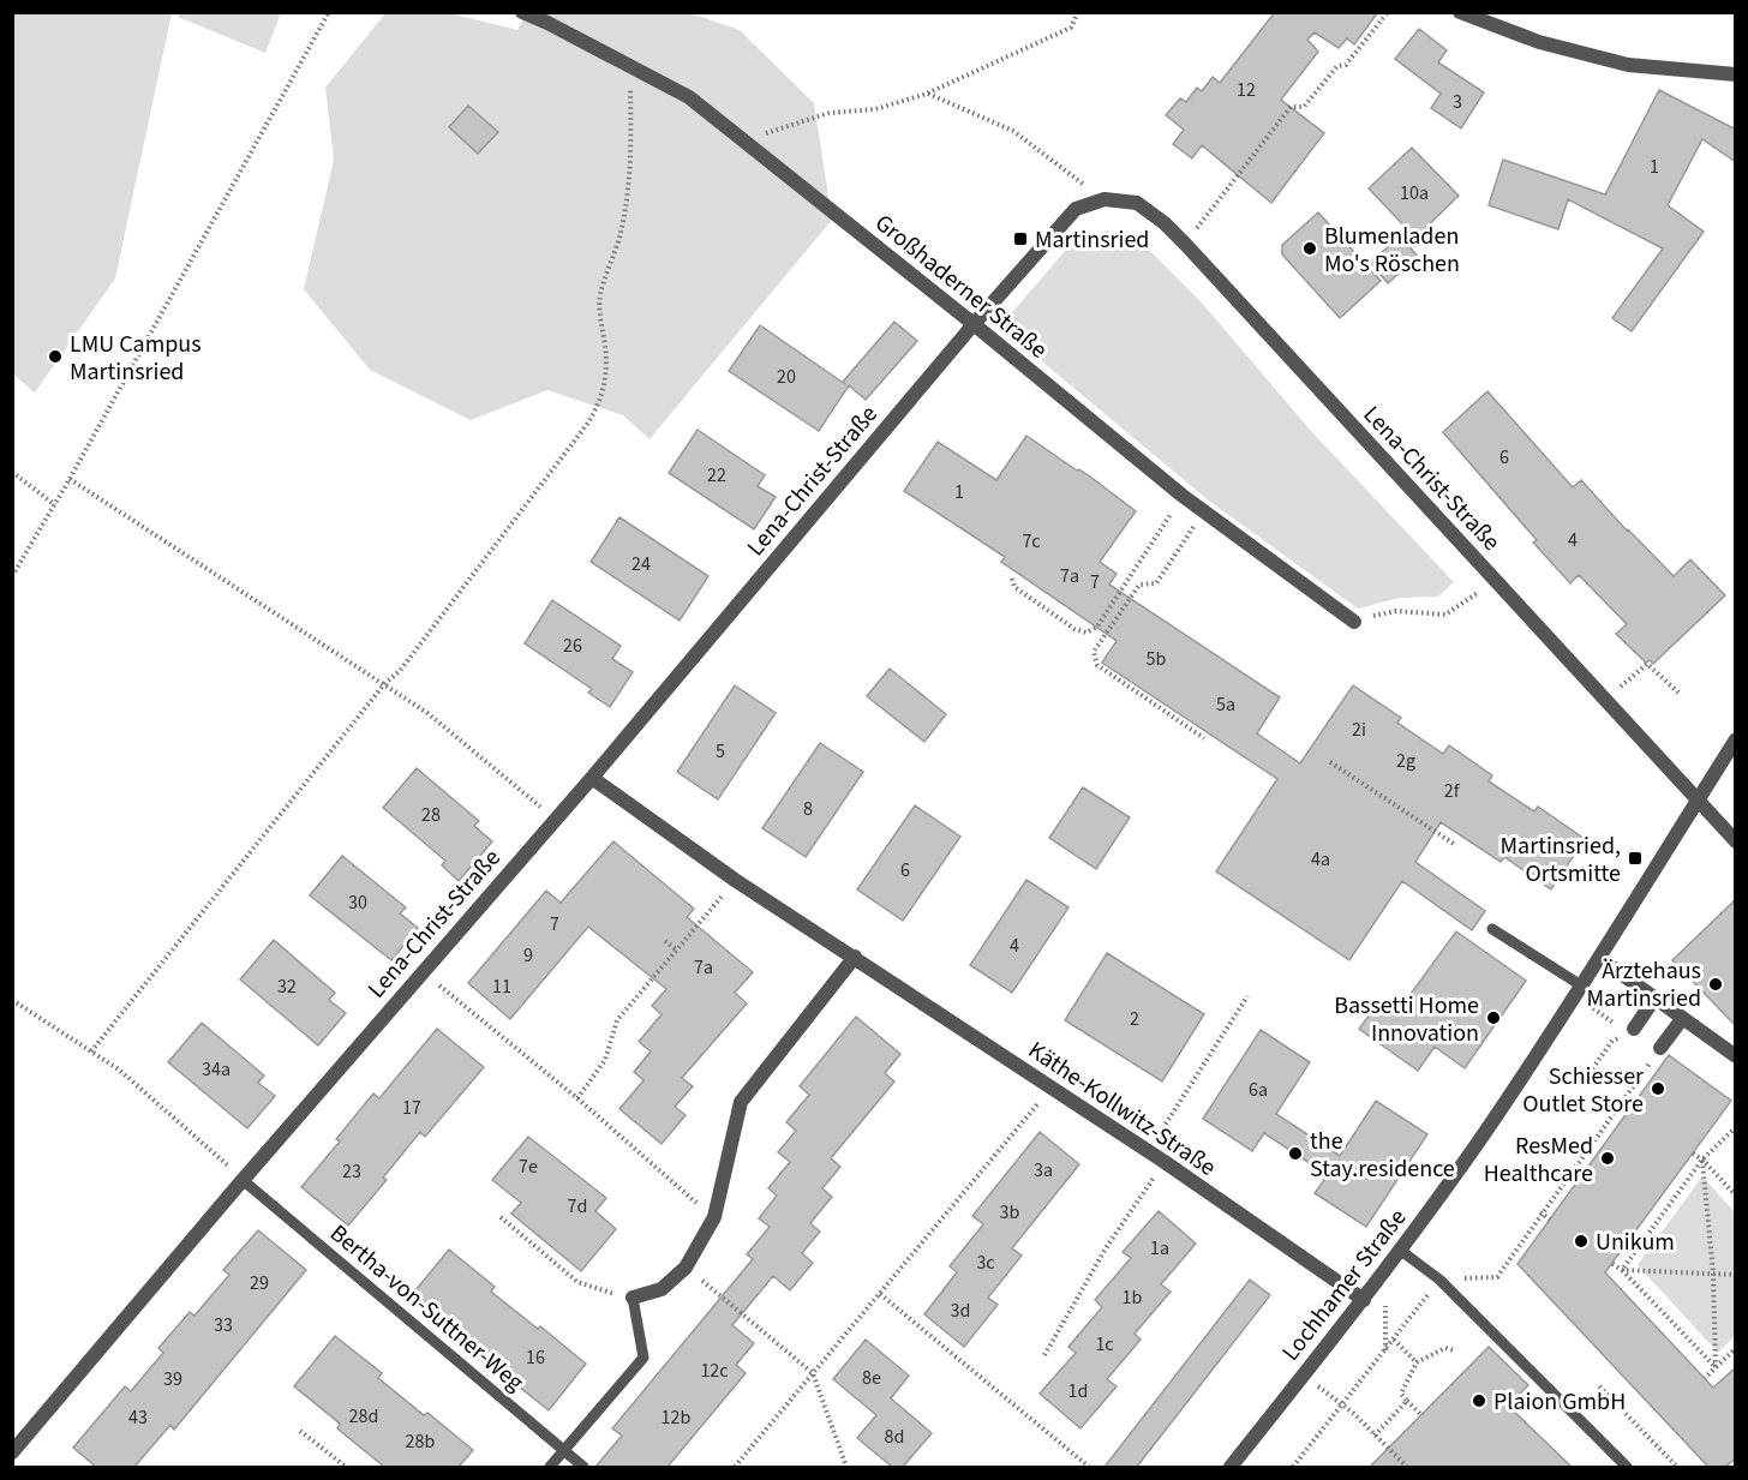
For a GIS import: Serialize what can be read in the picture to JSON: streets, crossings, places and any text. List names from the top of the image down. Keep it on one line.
{"streets":{"street":["Großhaderner Straße","Lena-Christ-Straße","Käthe-Kollwitz-Straße","Lochhamer Straße"],"lane":["Bertha-von-Suttner-Weg"]},"crossings":[["Großhaderner Straße","Lena-Christ-Straße"],["Lena-Christ-Straße","Käthe-Kollwitz-Straße"],["Lena-Christ-Straße","Lochhamer Straße"],["Lena-Christ-Straße","Bertha-von-Suttner-Weg"],["Käthe-Kollwitz-Straße","Lochhamer Straße"]],"places":{"transit":["Martinsried","Martinsried, Ortsmitte"],"other":["Blumenladen Mo's Röschen","LMU Campus Martinsried","Ärztehaus Martinsried","Bassetti Home Innovation","Schiesser Outlet Store","the Stay.residence","ResMed Healthcare","Unikum","Plaion GmbH"]},"house_numbers":["12","3","1","10a","20","6","22","1","4","7c","24","7a","7","26","5b","5a","2i","5","2g","2f","8","28","4a","6","30","7","4","9","7a","32","11","2","34a","6a","17","7e","3a","23","7d","3b","1a","3c","29","1b","3d","33","1c","16","12c","8e","39","1d","28d","43","12b","8d","28b"]}
